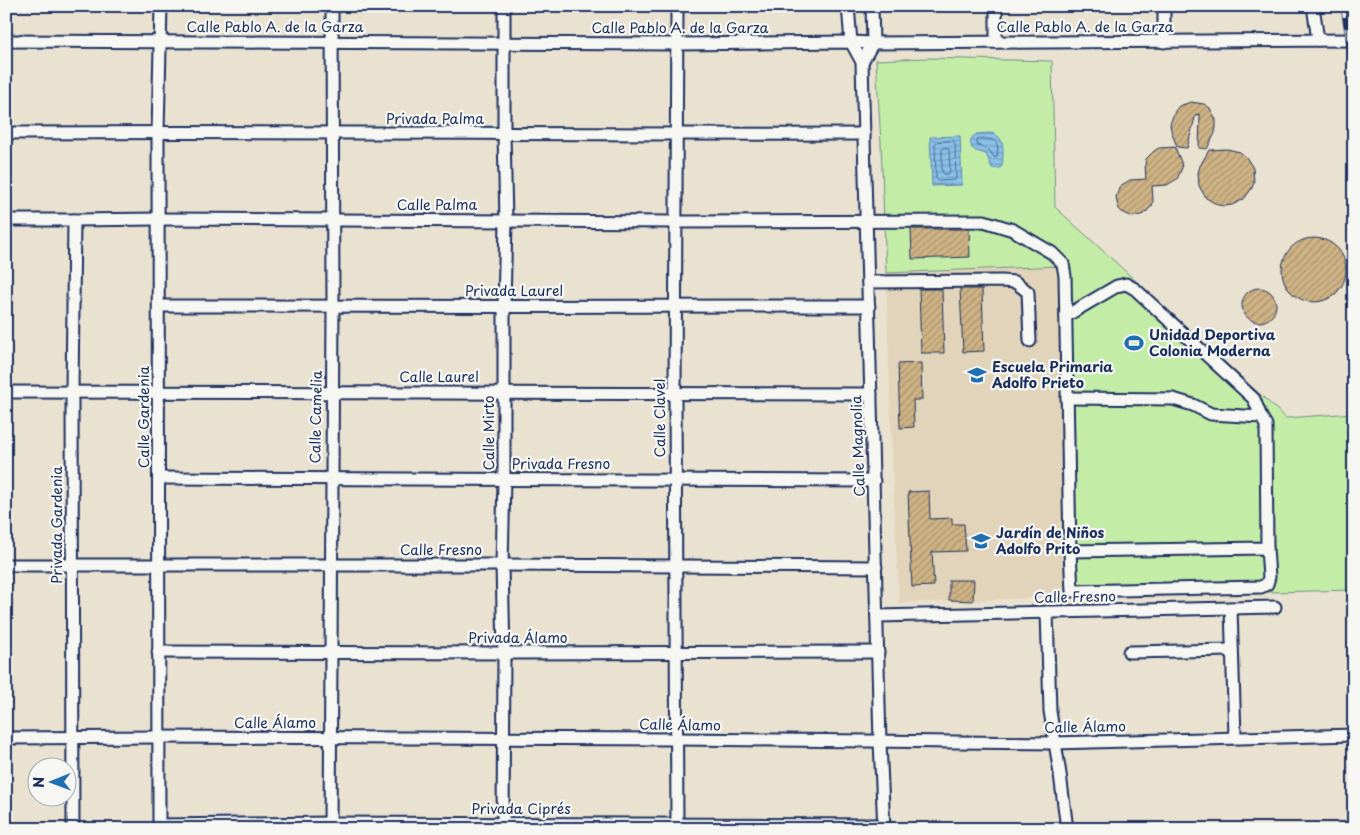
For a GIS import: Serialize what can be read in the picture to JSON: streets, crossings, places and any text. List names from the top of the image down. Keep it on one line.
{"streets":{"street":["Calle Pablo A. de la Garza","Privada Palma","Calle Palma","Privada Laurel","Calle Laurel","Calle Gardenia","Calle Camelia","Calle Clavel","Calle Mirto","Calle Magnolia","Privada Fresno","Privada Gardenia","Calle Fresno","Privada Álamo","Calle Álamo","Privada Ciprés"]},"crossings":[["Calle Pablo A. de la Garza","Calle Gardenia"],["Calle Pablo A. de la Garza","Calle Camelia"],["Calle Pablo A. de la Garza","Calle Clavel"],["Calle Pablo A. de la Garza","Calle Mirto"],["Calle Pablo A. de la Garza","Calle Magnolia"],["Privada Palma","Calle Gardenia"],["Privada Palma","Calle Camelia"],["Privada Palma","Calle Clavel"],["Privada Palma","Calle Mirto"],["Privada Palma","Calle Magnolia"],["Calle Palma","Calle Gardenia"],["Calle Palma","Calle Camelia"],["Calle Palma","Calle Clavel"],["Calle Palma","Calle Mirto"],["Calle Palma","Calle Magnolia"],["Calle Palma","Privada Gardenia"],["Privada Laurel","Calle Gardenia"],["Privada Laurel","Calle Camelia"],["Privada Laurel","Calle Clavel"],["Privada Laurel","Calle Mirto"],["Privada Laurel","Calle Magnolia"],["Calle Laurel","Calle Gardenia"],["Calle Laurel","Calle Camelia"],["Calle Laurel","Calle Clavel"],["Calle Laurel","Calle Mirto"],["Calle Laurel","Calle Magnolia"],["Calle Laurel","Privada Gardenia"],["Calle Gardenia","Privada Fresno"],["Calle Gardenia","Calle Fresno"],["Calle Gardenia","Privada Álamo"],["Calle Gardenia","Calle Álamo"],["Calle Gardenia","Privada Ciprés"],["Calle Camelia","Privada Fresno"],["Calle Camelia","Calle Fresno"],["Calle Camelia","Privada Álamo"],["Calle Camelia","Calle Álamo"],["Calle Camelia","Privada Ciprés"],["Calle Clavel","Privada Fresno"],["Calle Clavel","Calle Fresno"],["Calle Clavel","Privada Álamo"],["Calle Clavel","Calle Álamo"],["Calle Clavel","Privada Ciprés"],["Calle Mirto","Privada Fresno"],["Calle Mirto","Calle Fresno"],["Calle Mirto","Privada Álamo"],["Calle Mirto","Calle Álamo"],["Calle Mirto","Privada Ciprés"],["Calle Magnolia","Privada Fresno"],["Calle Magnolia","Calle Fresno"],["Calle Magnolia","Privada Álamo"],["Calle Magnolia","Calle Álamo"],["Calle Magnolia","Privada Ciprés"],["Privada Gardenia","Calle Fresno"],["Privada Gardenia","Calle Álamo"]],"places":{"sports":["Unidad Deportiva Colonia Moderna"],"school or university":["Escuela Primaria Adolfo Prieto","Jardín de Niños Adolfo Prito"]},"north":"left"}
